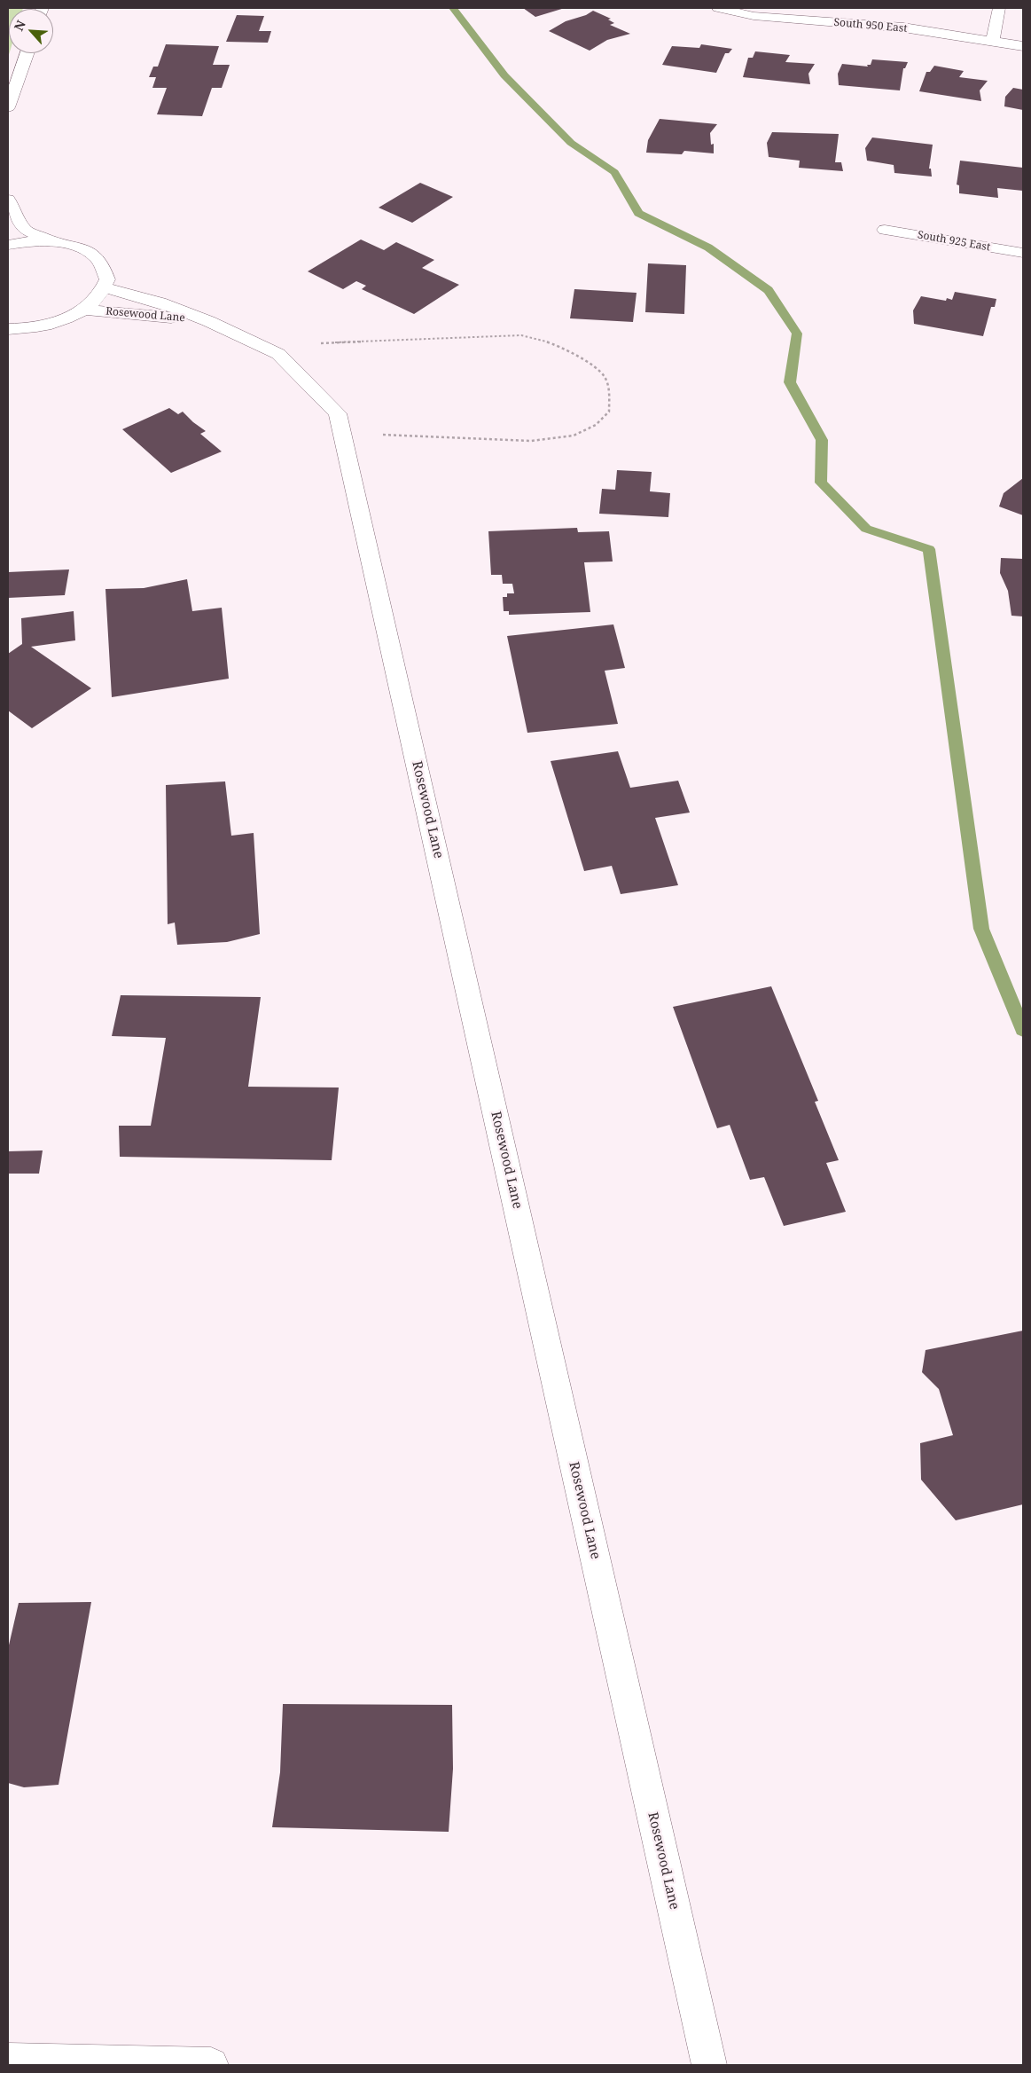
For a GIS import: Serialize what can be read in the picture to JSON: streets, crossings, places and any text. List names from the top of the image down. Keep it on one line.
{"streets":{"street":["South 950 East","South 925 East","Rosewood Lane"]},"north":"top left"}
